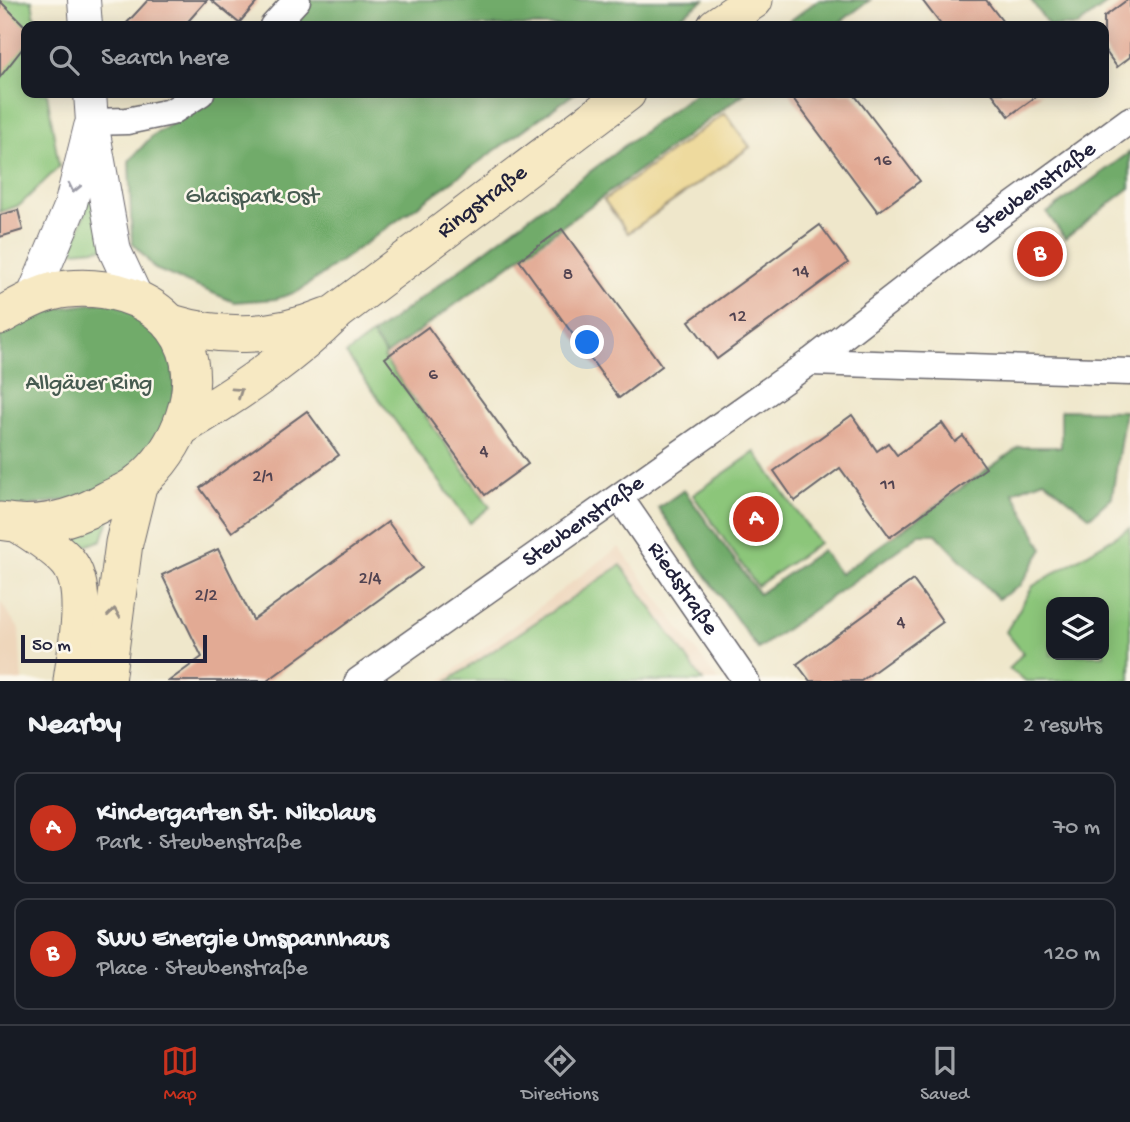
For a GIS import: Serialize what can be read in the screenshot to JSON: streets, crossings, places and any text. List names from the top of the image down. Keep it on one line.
{"streets":{"main road":["Ringstraße"],"street":["Steubenstraße","Riedstraße"]},"crossings":[["Steubenstraße","Riedstraße"]],"parks":["Glacispark Ost","Allgäuer Ring"],"house_numbers":["16","14","8","12","6","4","2/1","11","2/4","2/2","4"],"scale_bar":"50 m","page":{"search":"Search here","pins":["B","A"],"scale":"50 m","heading":["Nearby","2 results"],"list":[{"mark":"A","name":"Kindergarten St. Nikolaus","note":"Park · Steubenstraße","value":"70 m"},{"mark":"B","name":"SWU Energie Umspannhaus","note":"Place · Steubenstraße","value":"120 m"}],"nav":["Map","Directions","Saved"]}}
